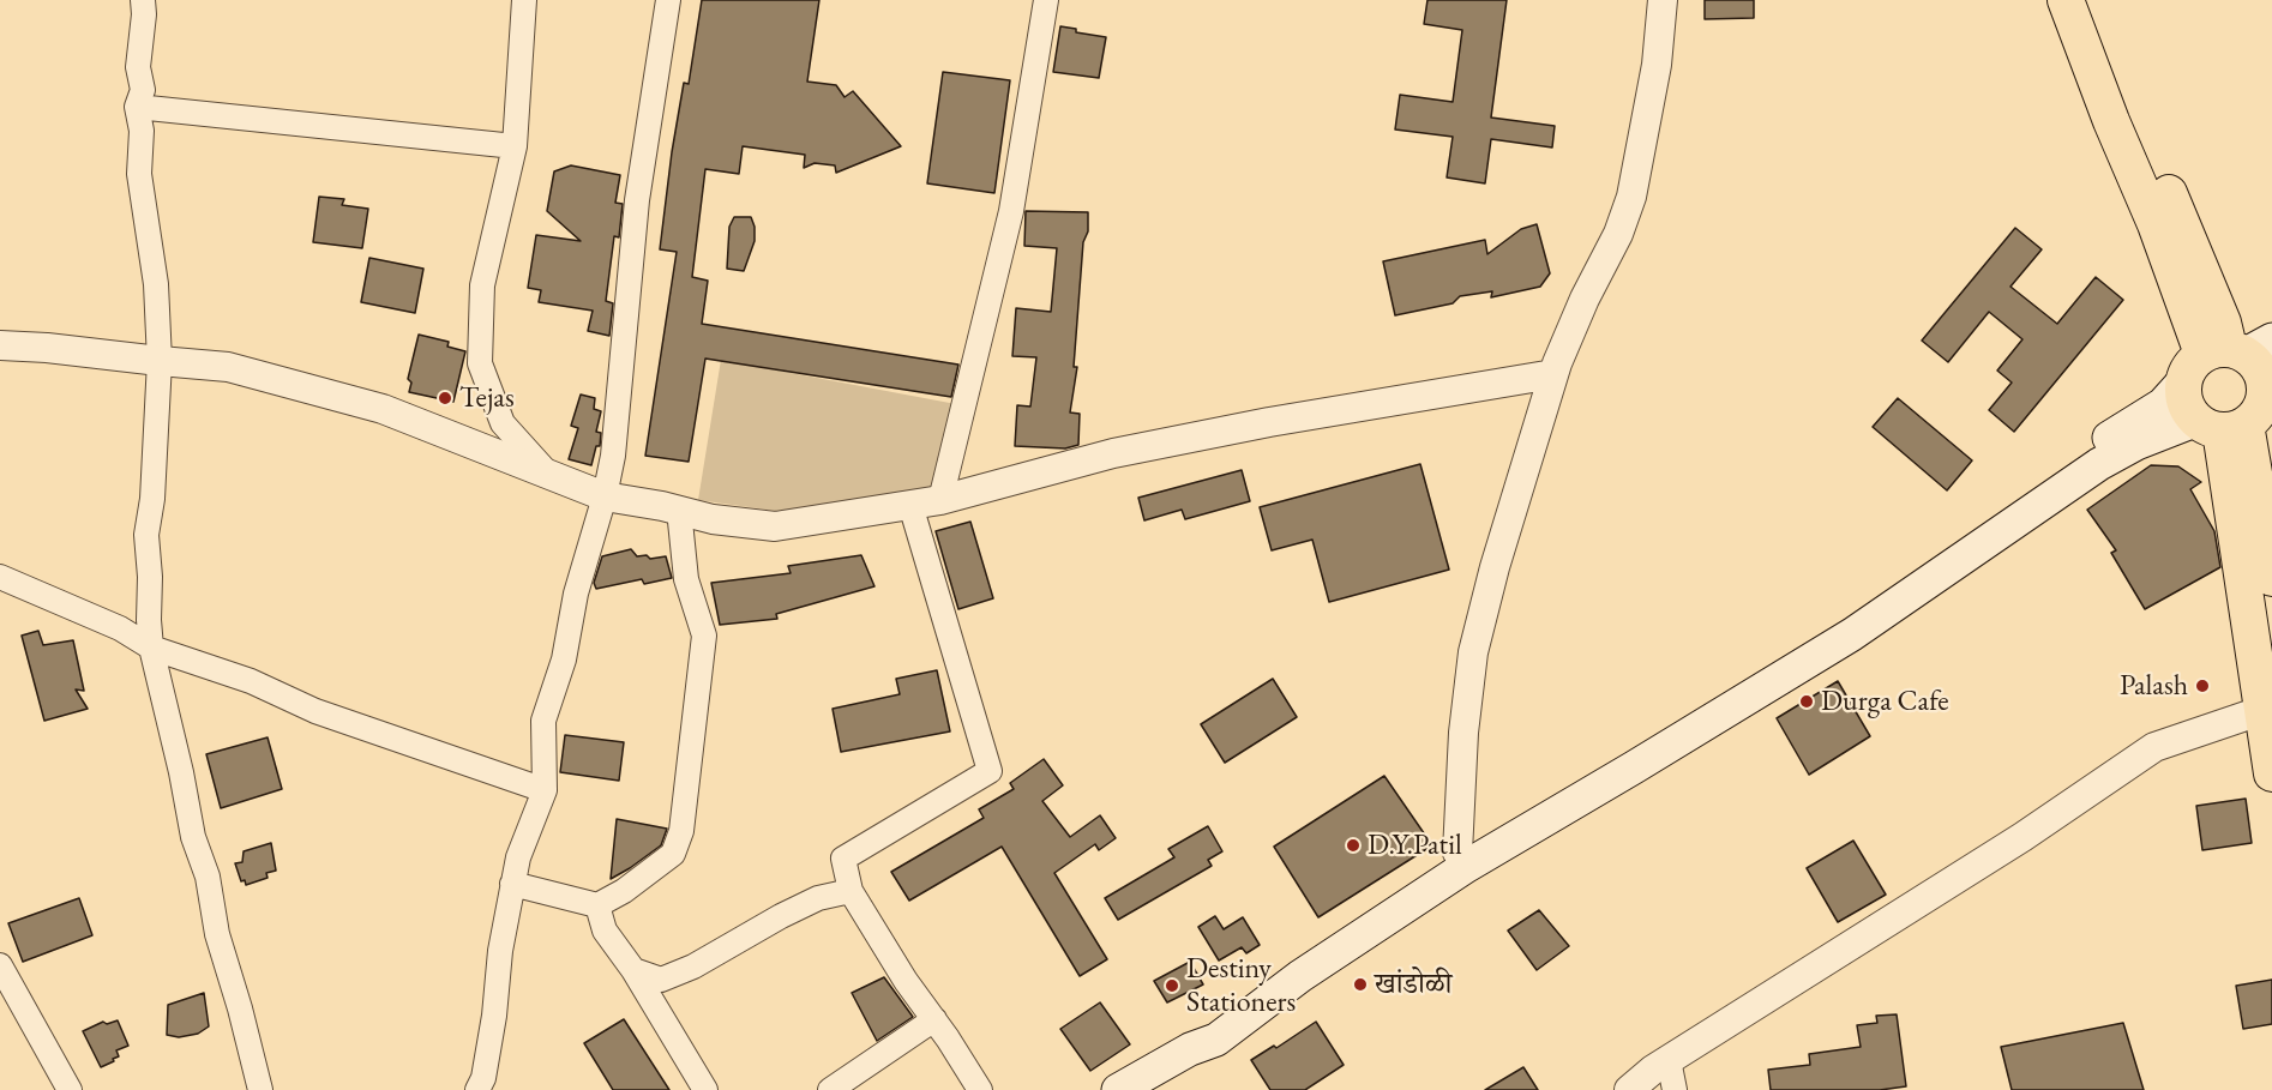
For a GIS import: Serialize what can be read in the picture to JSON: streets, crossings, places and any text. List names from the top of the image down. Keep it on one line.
{"places":["Tejas","Palash","Durga Cafe","D.Y.Patil","खांडोळी","Destiny Stationers"]}
